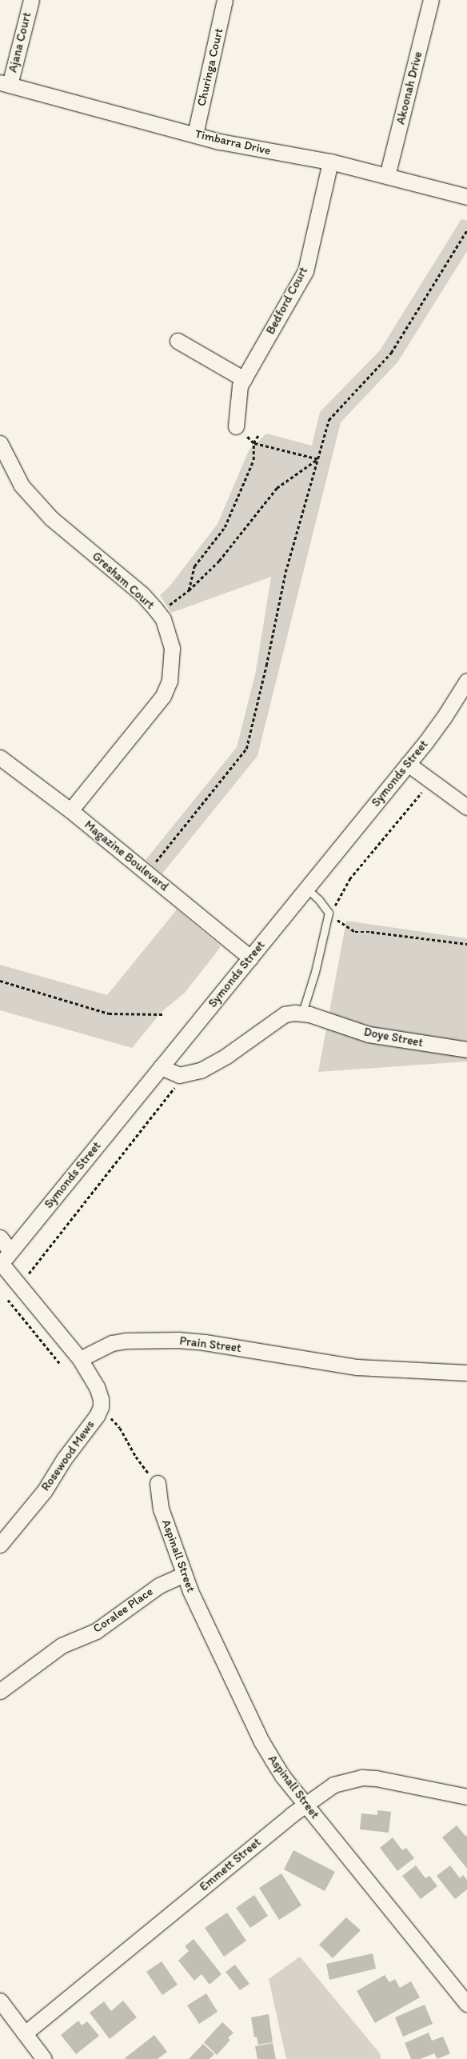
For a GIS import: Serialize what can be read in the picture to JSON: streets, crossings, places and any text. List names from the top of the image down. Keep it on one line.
{"streets":{"street":["Ajana Court","Churinga Court","Akoonah Drive","Timbarra Drive","Bedford Court","Gresham Court","Symonds Street","Magazine Boulevard","Doye Street","Prain Street","Rosewood Mews","Aspinall Street","Coralee Place","Emmett Street"]},"crossings":[["Ajana Court","Timbarra Drive"],["Churinga Court","Timbarra Drive"],["Akoonah Drive","Timbarra Drive"],["Timbarra Drive","Bedford Court"],["Gresham Court","Magazine Boulevard"],["Symonds Street","Magazine Boulevard"],["Symonds Street","Doye Street"],["Prain Street","Rosewood Mews"],["Aspinall Street","Coralee Place"],["Aspinall Street","Emmett Street"]]}
